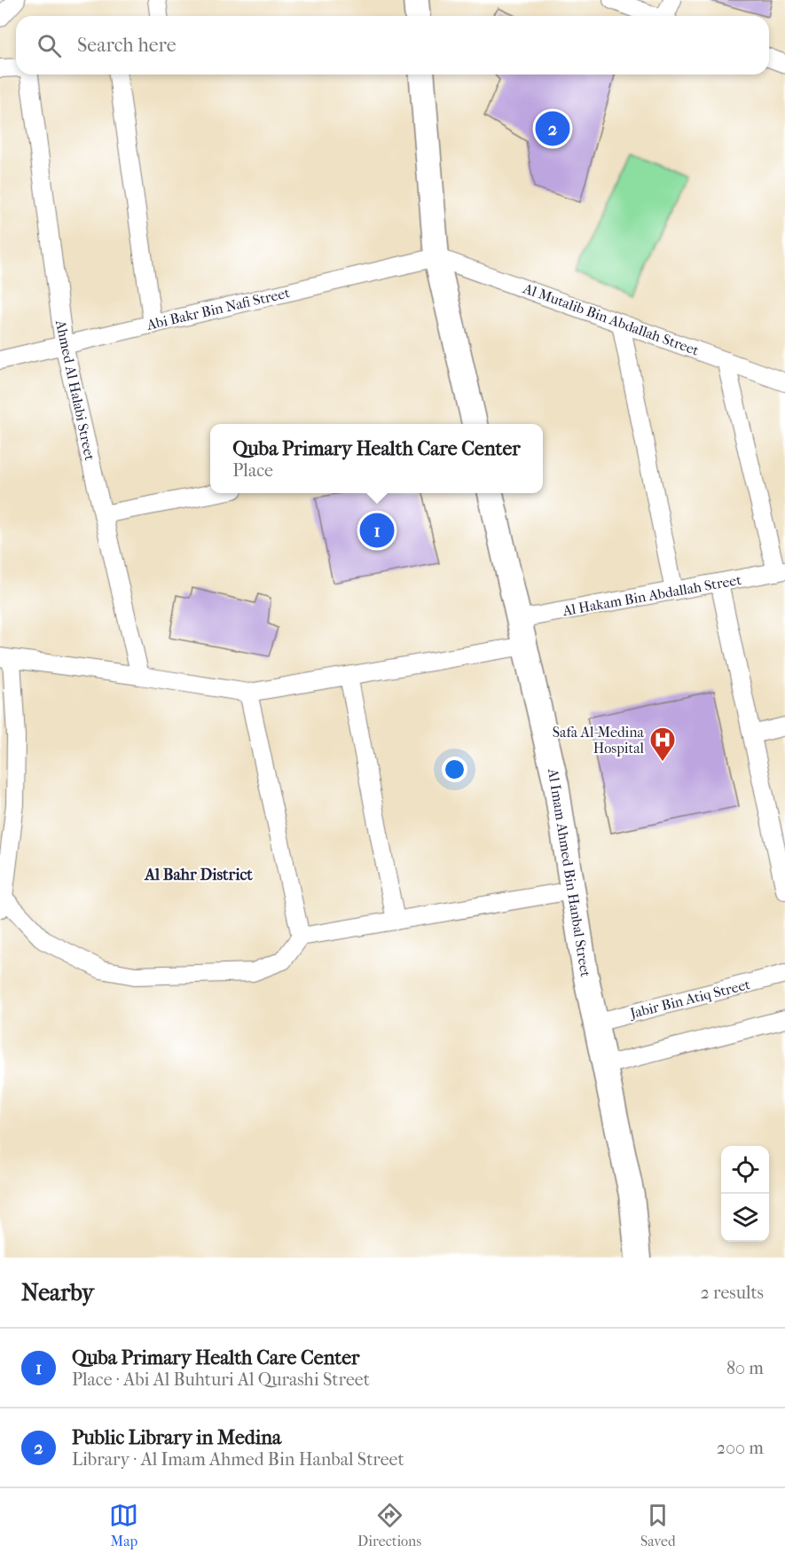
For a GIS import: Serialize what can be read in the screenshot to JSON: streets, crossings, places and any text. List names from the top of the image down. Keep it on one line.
{"streets":{"main road":["Al Imam Ahmed Bin Hanbal Street"],"street":["Abi Bakr Bin Nafi Street","Al Mutalib Bin Abdallah Street","Ahmed Al Halabi Street","Al Hakam Bin Abdallah Street","Jabir Bin Atiq Street"]},"crossings":[["Abi Bakr Bin Nafi Street","Al Mutalib Bin Abdallah Street"],["Abi Bakr Bin Nafi Street","Ahmed Al Halabi Street"],["Al Hakam Bin Abdallah Street","Al Imam Ahmed Bin Hanbal Street"],["Al Imam Ahmed Bin Hanbal Street","Jabir Bin Atiq Street"]],"districts":["Al Bahr District"],"places":{"hospital":["Safa Al-Medina Hospital"]},"page":{"search":"Search here","pins":["2","1"],"popup":["Quba Primary Health Care Center","Place"],"heading":["Nearby","2 results"],"list":[{"mark":"1","name":"Quba Primary Health Care Center","note":"Place · Abi Al Buhturi Al Qurashi Street","value":"80 m"},{"mark":"2","name":"Public Library in Medina","note":"Library · Al Imam Ahmed Bin Hanbal Street","value":"200 m"}],"nav":["Map","Directions","Saved"]}}
